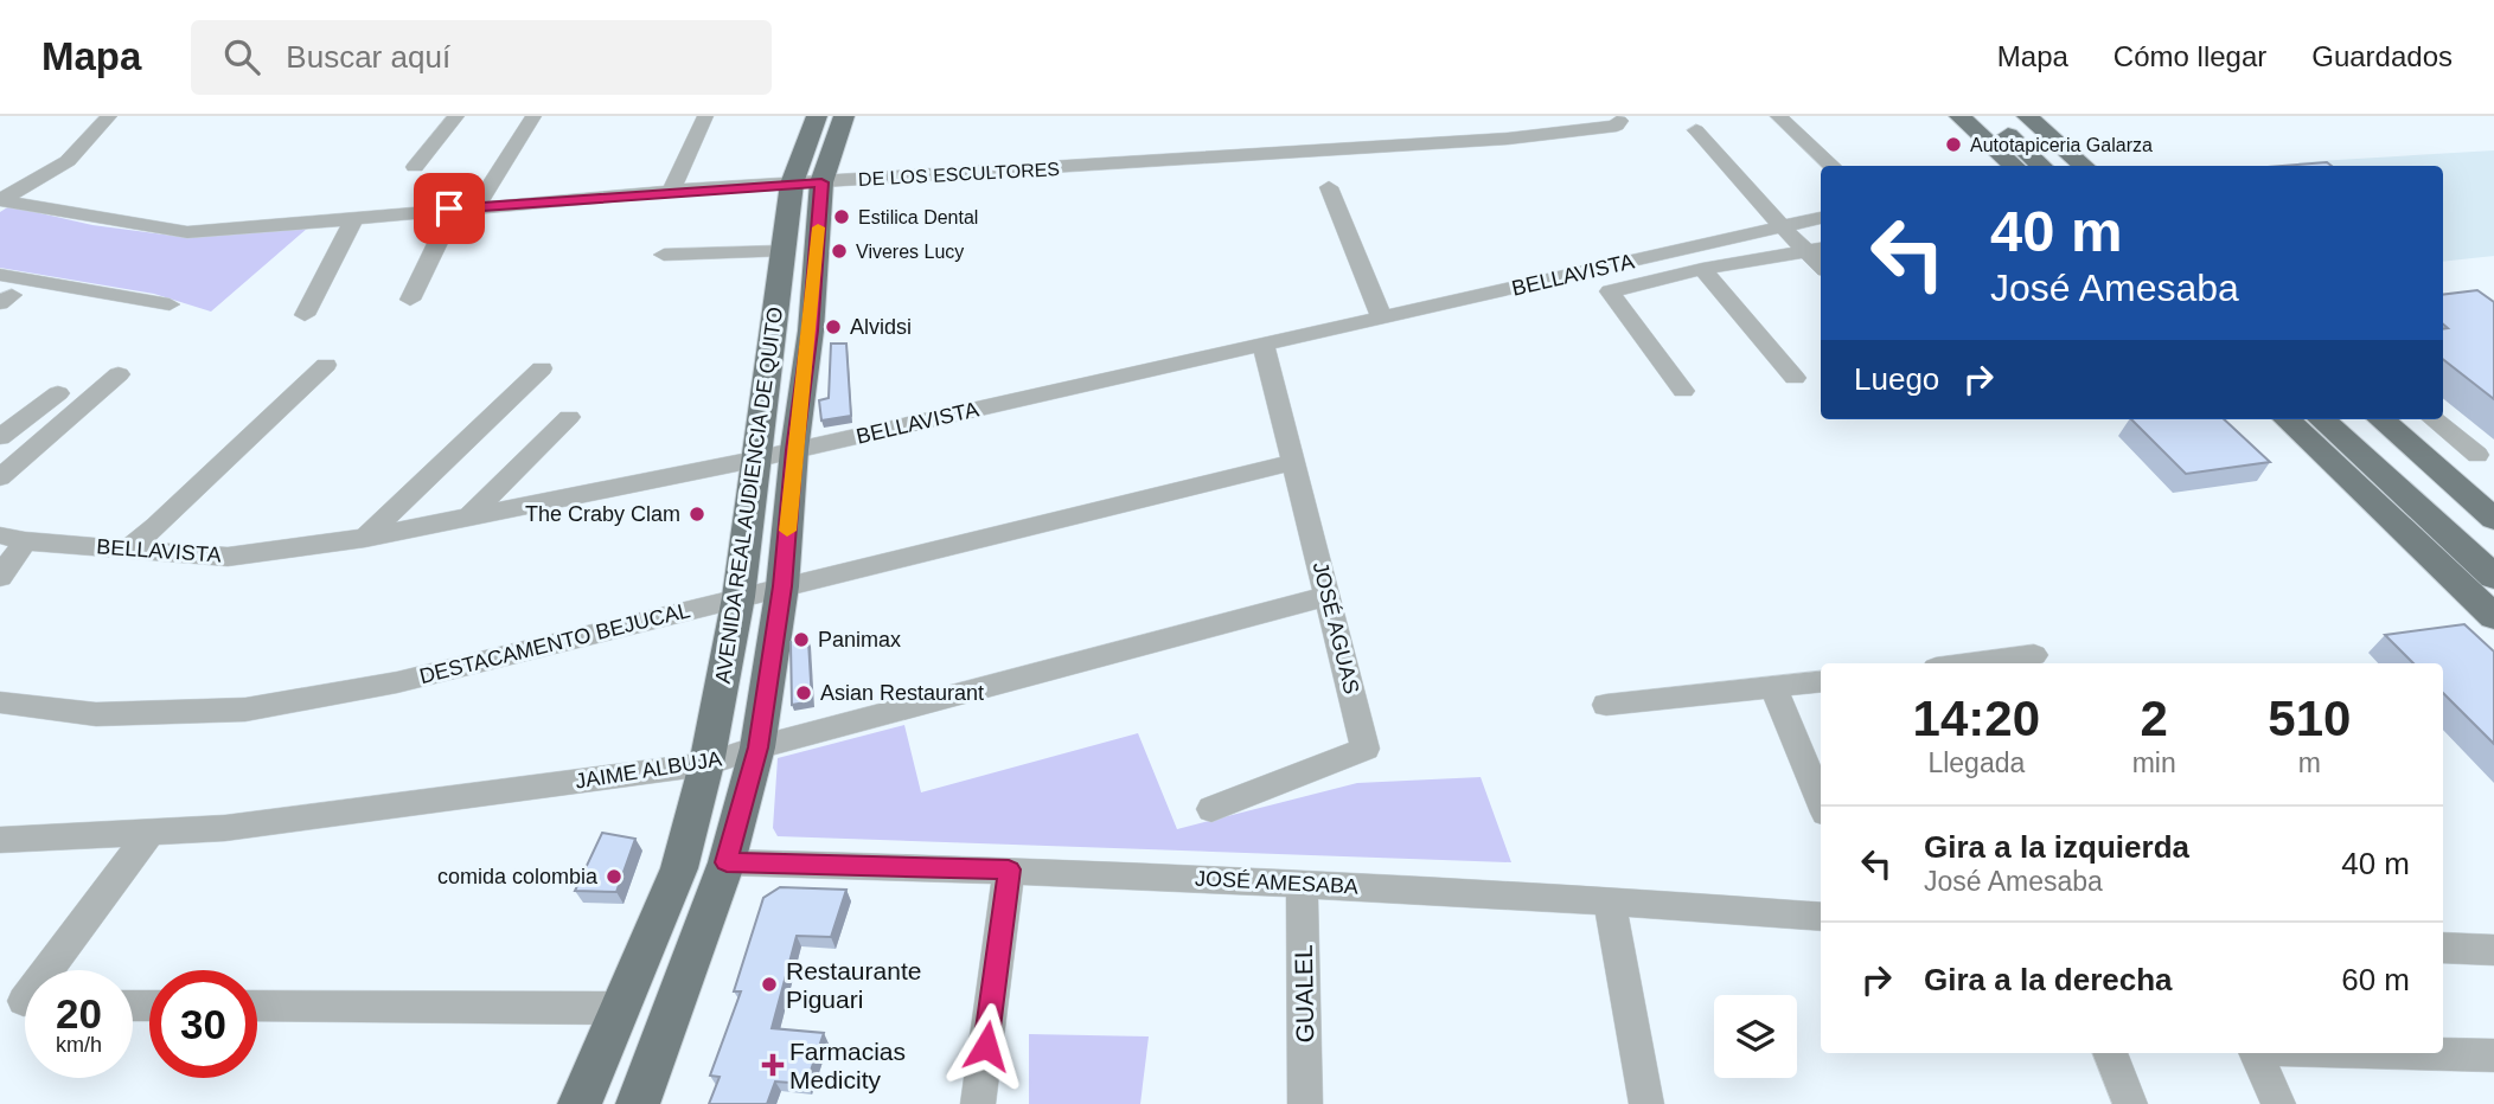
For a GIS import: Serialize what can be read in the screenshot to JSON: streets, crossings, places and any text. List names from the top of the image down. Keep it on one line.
{"streets":{"main road":["AVENIDA REAL AUDIENCIA DE QUITO"],"street":["DE LOS ESCULTORES","BELLAVISTA","JOSÉ AGUAS","DESTACAMENTO BEJUCAL","JAIME ALBUJA","JOSÉ AMESABA","GUALEL"]},"crossings":[["DE LOS ESCULTORES","AVENIDA REAL AUDIENCIA DE QUITO"],["BELLAVISTA","AVENIDA REAL AUDIENCIA DE QUITO"],["BELLAVISTA","JOSÉ AGUAS"],["AVENIDA REAL AUDIENCIA DE QUITO","DESTACAMENTO BEJUCAL"],["AVENIDA REAL AUDIENCIA DE QUITO","JAIME ALBUJA"],["AVENIDA REAL AUDIENCIA DE QUITO","JOSÉ AMESABA"],["JOSÉ AGUAS","DESTACAMENTO BEJUCAL"],["JOSÉ AGUAS","JAIME ALBUJA"],["JOSÉ AMESABA","GUALEL"]],"places":{"other":["Autotapiceria Galarza","Estilica Dental","Viveres Lucy","Alvidsi","The Craby Clam","Panimax","Asian Restaurant","comida colombia","Restaurante Piguari"],"health":["Farmacias Medicity"]},"page":{"header":"Mapa","search":"Buscar aquí","nav":["Mapa","Cómo llegar","Guardados"],"turn":["40 m","José Amesaba"],"then":"Luego","eta":["14:20","Llegada","2","min","510","m"],"list":[{"name":"Gira a la izquierda","note":"José Amesaba","value":"40 m"},{"name":"Gira a la derecha","value":"60 m"}],"speed":"20 km/h","limit":"30"}}
